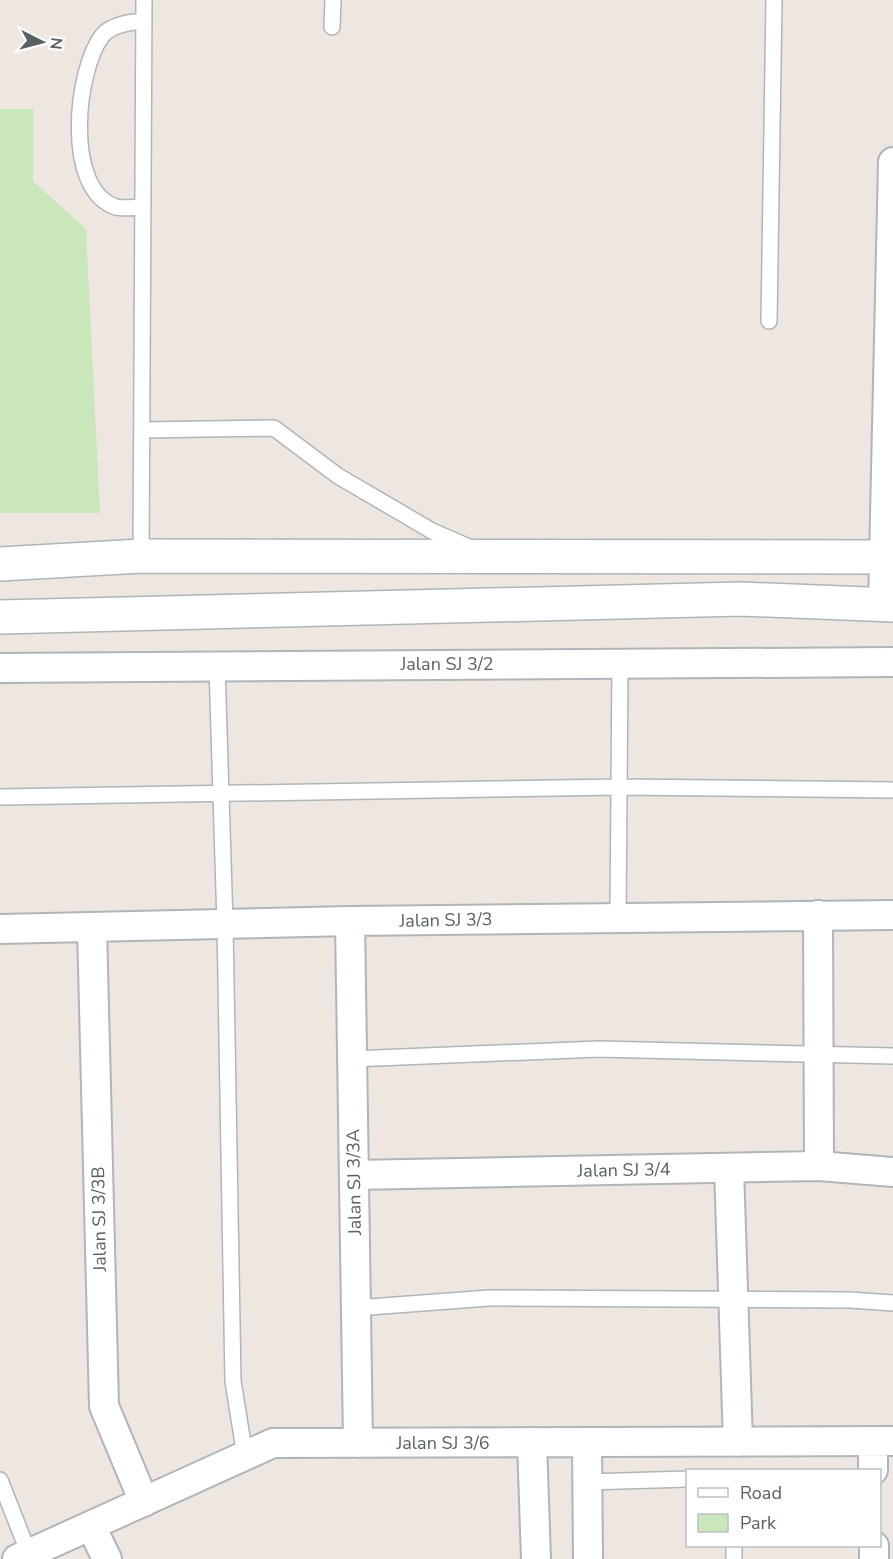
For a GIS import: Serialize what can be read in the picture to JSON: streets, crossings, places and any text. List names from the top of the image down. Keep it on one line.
{"streets":{"street":["Jalan SJ 3/2","Jalan SJ 3/3","Jalan SJ 3/4","Jalan SJ 3/3A","Jalan SJ 3/3B","Jalan SJ 3/6"]},"crossings":[["Jalan SJ 3/3","Jalan SJ 3/3A"],["Jalan SJ 3/3","Jalan SJ 3/3B"],["Jalan SJ 3/4","Jalan SJ 3/3A"],["Jalan SJ 3/3A","Jalan SJ 3/6"],["Jalan SJ 3/3B","Jalan SJ 3/6"]],"legend":["Road","Park"],"north":"right"}
